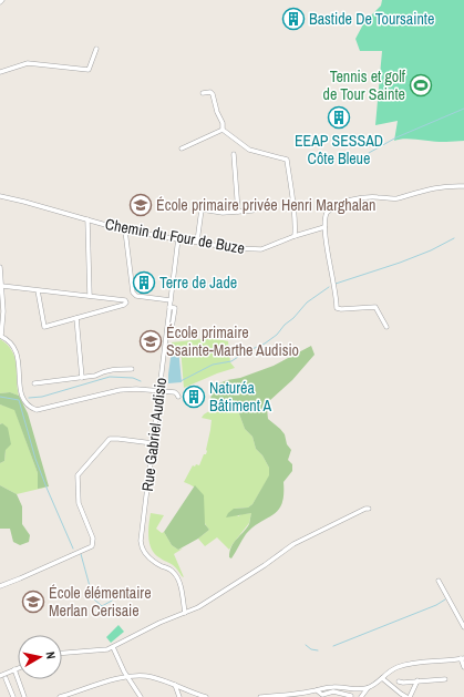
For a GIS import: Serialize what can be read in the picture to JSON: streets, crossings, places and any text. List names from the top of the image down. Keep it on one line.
{"streets":{"street":["Chemin du Four de Buze","Rue Gabriel Audisio"]},"crossings":[["Chemin du Four de Buze","Rue Gabriel Audisio"]],"places":{"building":["Bastide De Toursainte","EEAP SESSAD Côte Bleue","Terre de Jade","Naturéa Bâtiment A"],"sports":["Tennis et golf de Tour Sainte"],"school or university":["École primaire privée Henri Marghalan","École primaire Ssainte-Marthe Audisio","École élémentaire Merlan Cerisaie"]},"north":"right"}
